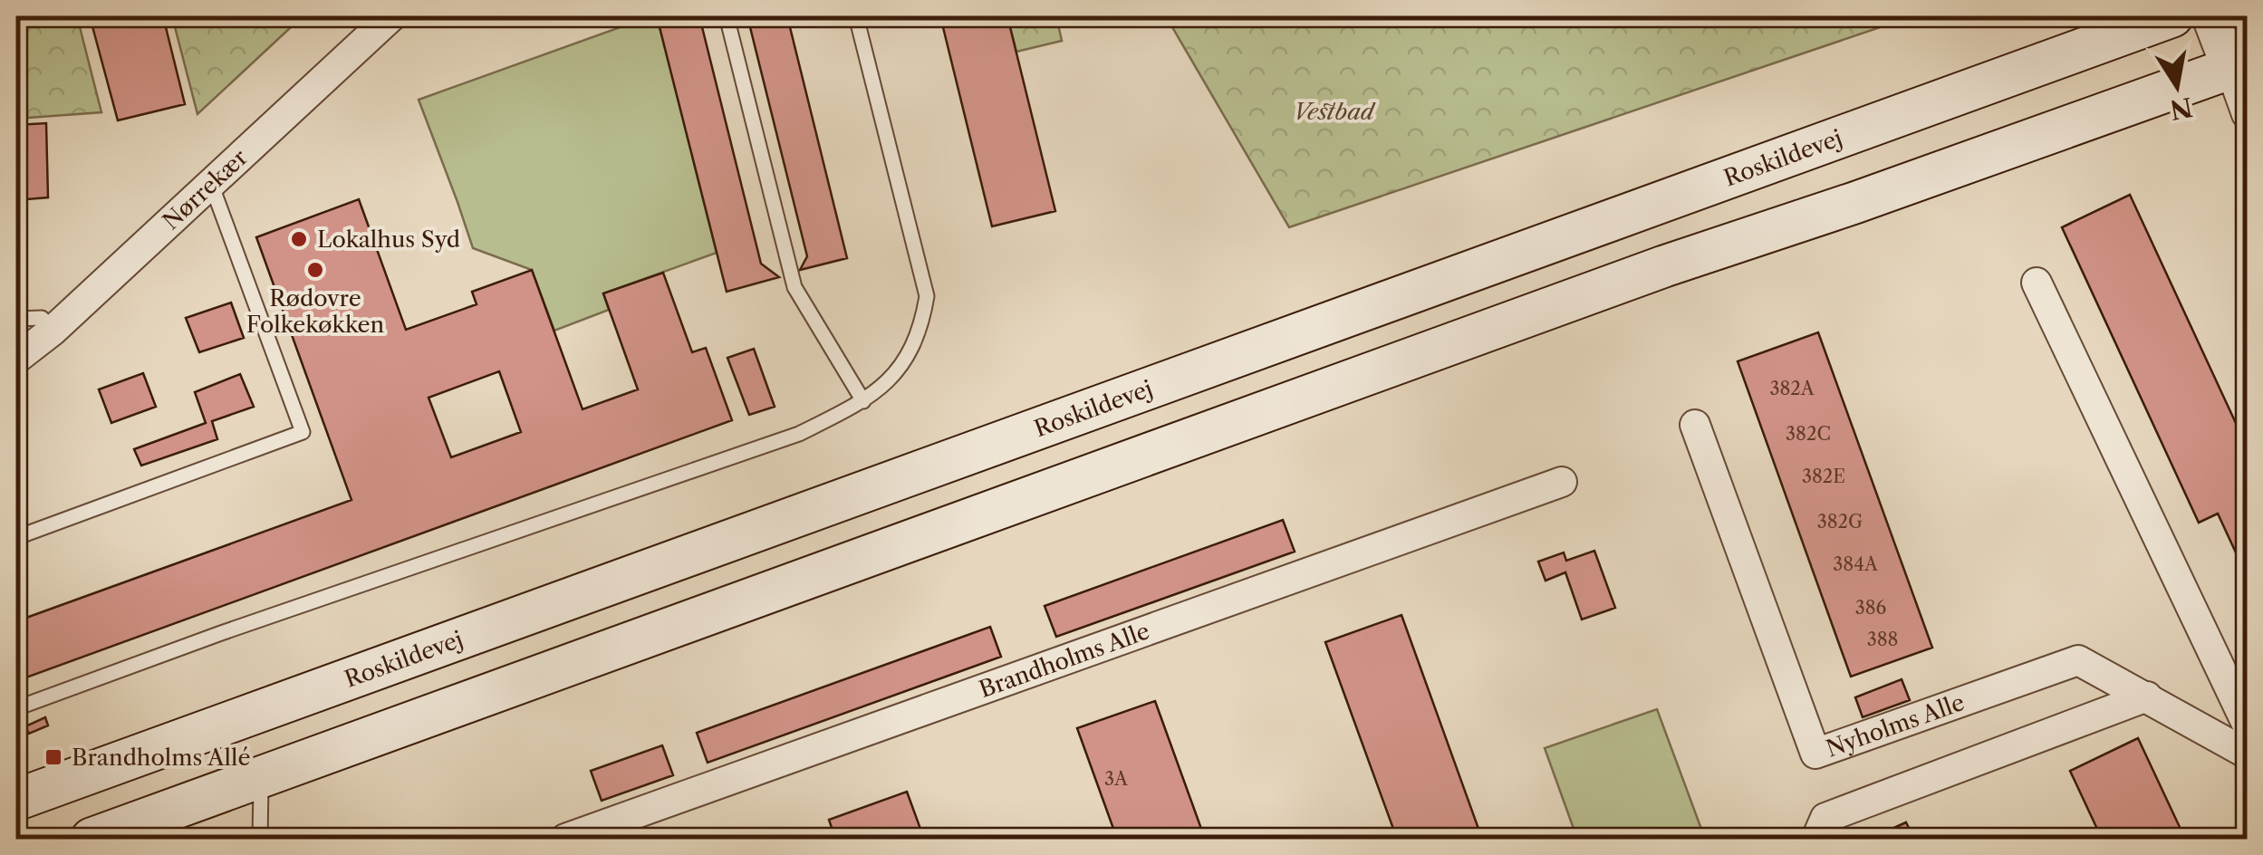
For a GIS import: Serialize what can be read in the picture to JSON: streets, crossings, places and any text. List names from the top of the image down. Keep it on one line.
{"streets":{"main road":["Roskildevej"],"street":["Nørrekær","Brandholms Alle","Nyholms Alle"]},"parks":["Vestbad"],"places":{"other":["Lokalhus Syd","Rødovre Folkekøkken"],"transit":["Brandholms Allé"]},"house_numbers":["382A","382C","382E","382G","384A","386","388","3A"],"north":"bottom"}
